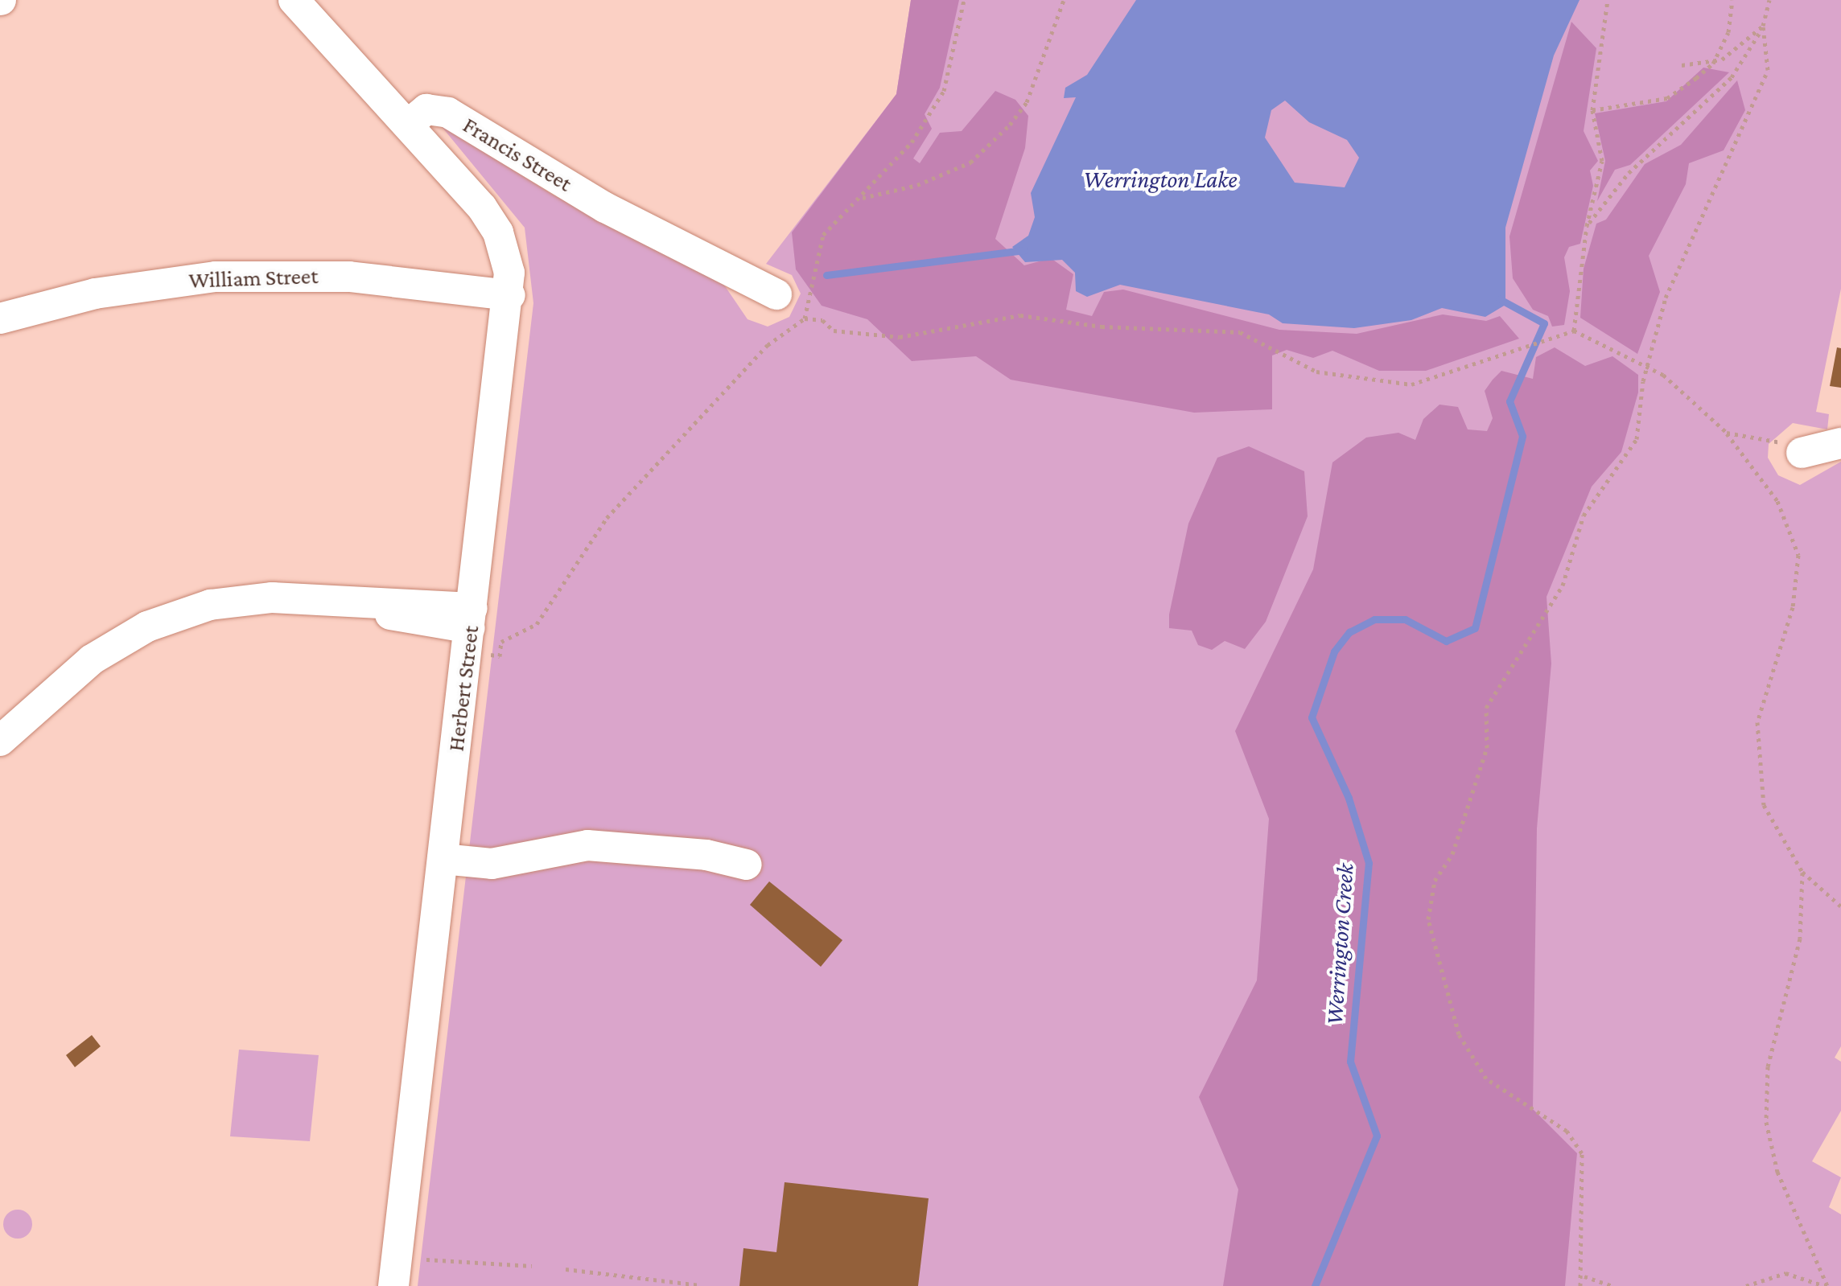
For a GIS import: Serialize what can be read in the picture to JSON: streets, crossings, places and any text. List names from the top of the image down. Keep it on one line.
{"streets":{"street":["Francis Street","William Street","Herbert Street"]},"crossings":[["Francis Street","Herbert Street"],["William Street","Herbert Street"]],"water":["Werrington Lake","Werrington Creek"]}
